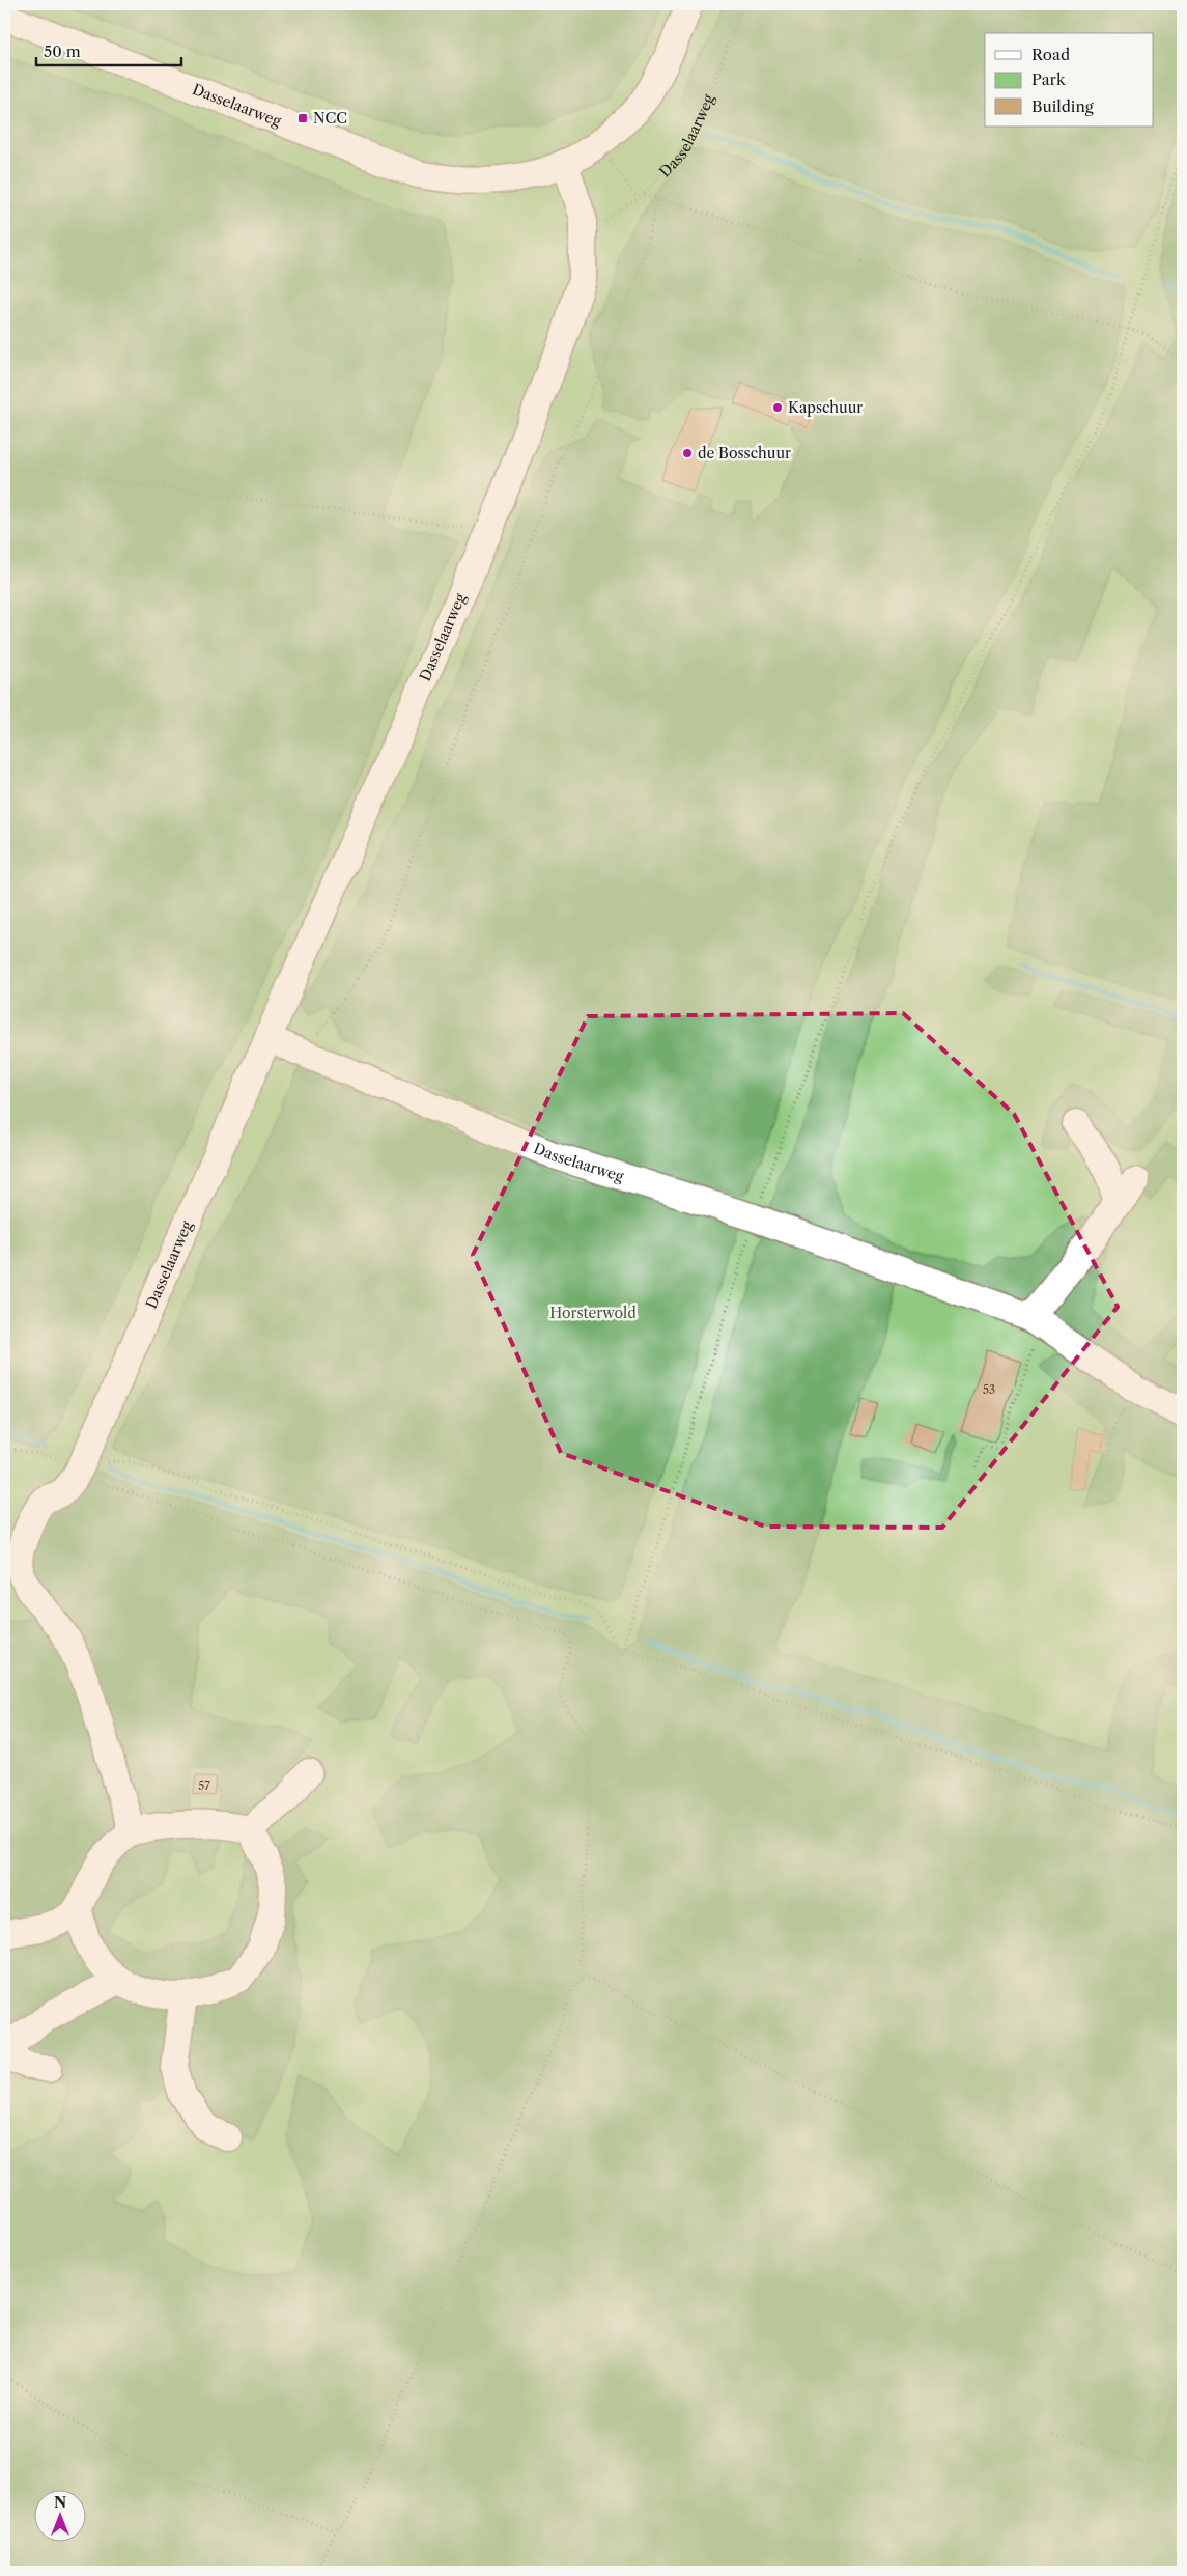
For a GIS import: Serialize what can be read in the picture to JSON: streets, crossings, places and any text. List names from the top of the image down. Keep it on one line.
{"streets":{"street":["Dasselaarweg"]},"parks":["Horsterwold"],"places":{"transit":["NCC"],"other":["Kapschuur","de Bosschuur"]},"house_numbers":["53","57"],"legend":["Road","Park","Building"],"scale_bar":"50 m","north":"top"}
